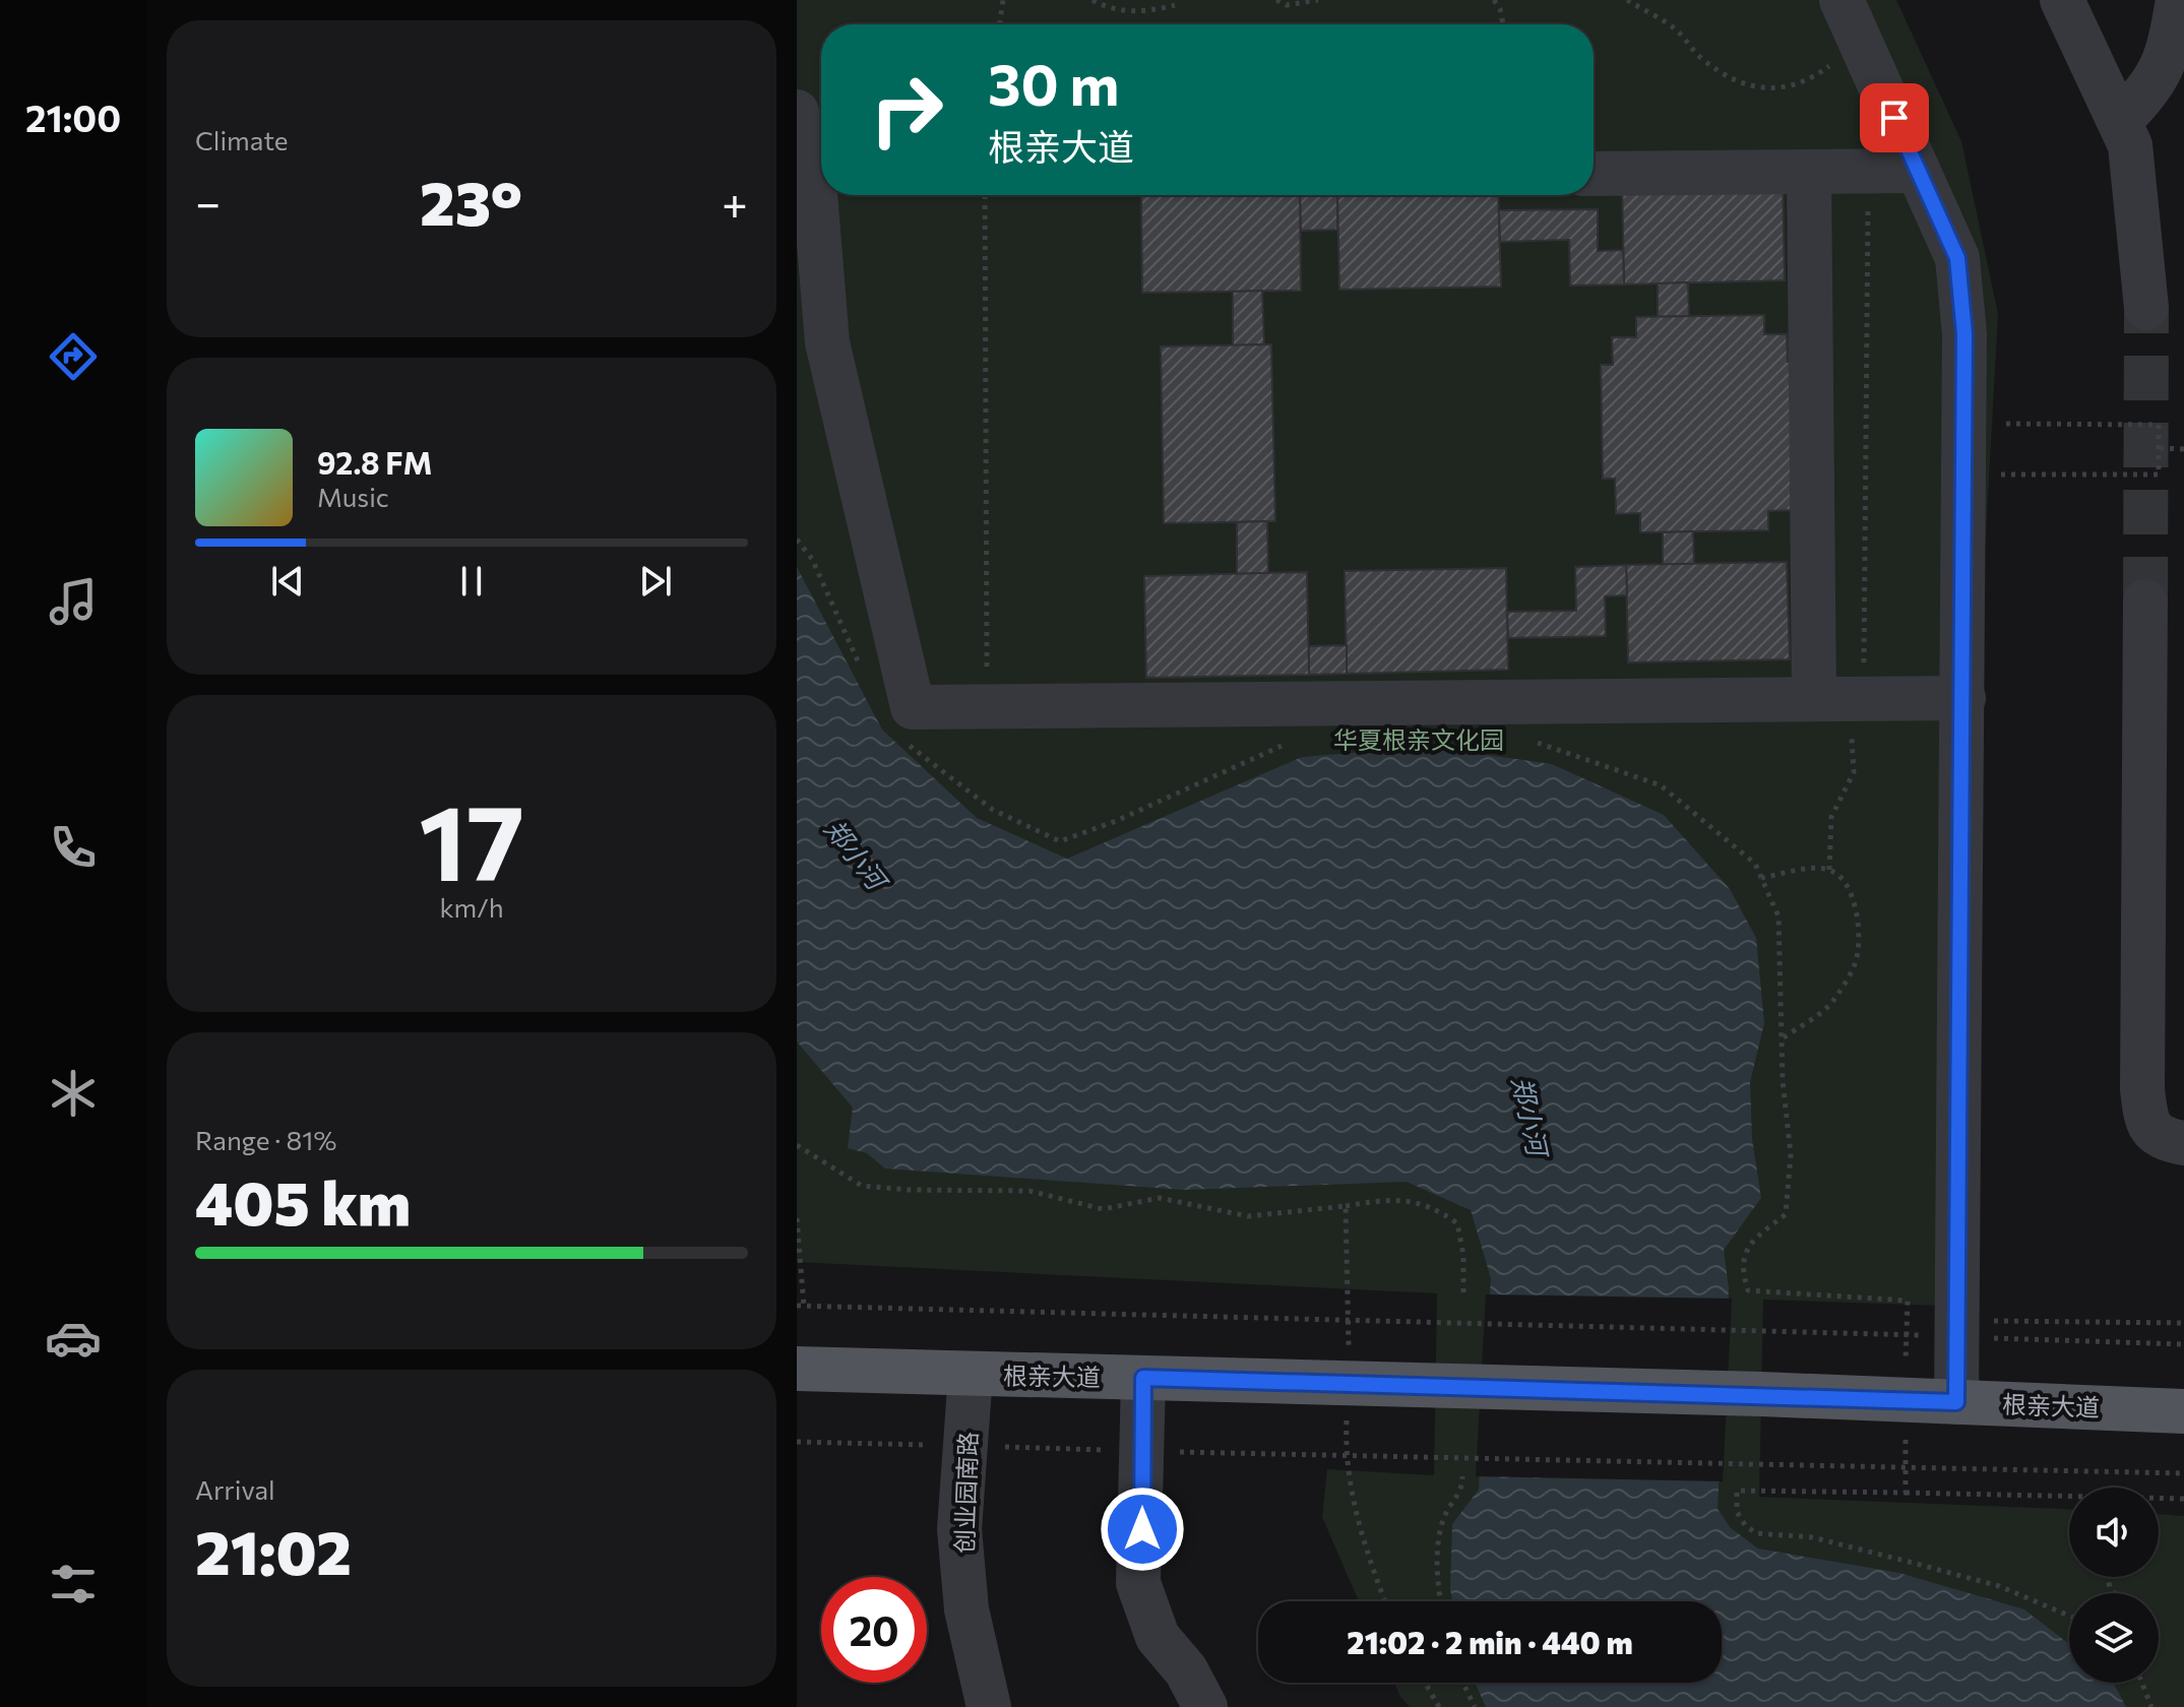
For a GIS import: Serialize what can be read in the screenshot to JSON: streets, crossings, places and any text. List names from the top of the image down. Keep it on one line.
{"streets":{"main road":["根亲大道"],"street":["创业园南路"]},"crossings":[["根亲大道","创业园南路"]],"water":["郑小河"],"parks":["华夏根亲文化园"],"page":{"tabs":"21:00","tile":["Climate",["17","km/h"],["Range · 81%","405 km"],["Arrival","21:02"]],"turn":["30 m","根亲大道"],"heat":["−","23°","+"],"song":["92.8 FM","Music"],"limit":"20","trip":"21:02 · 2 min · 440 m"}}
